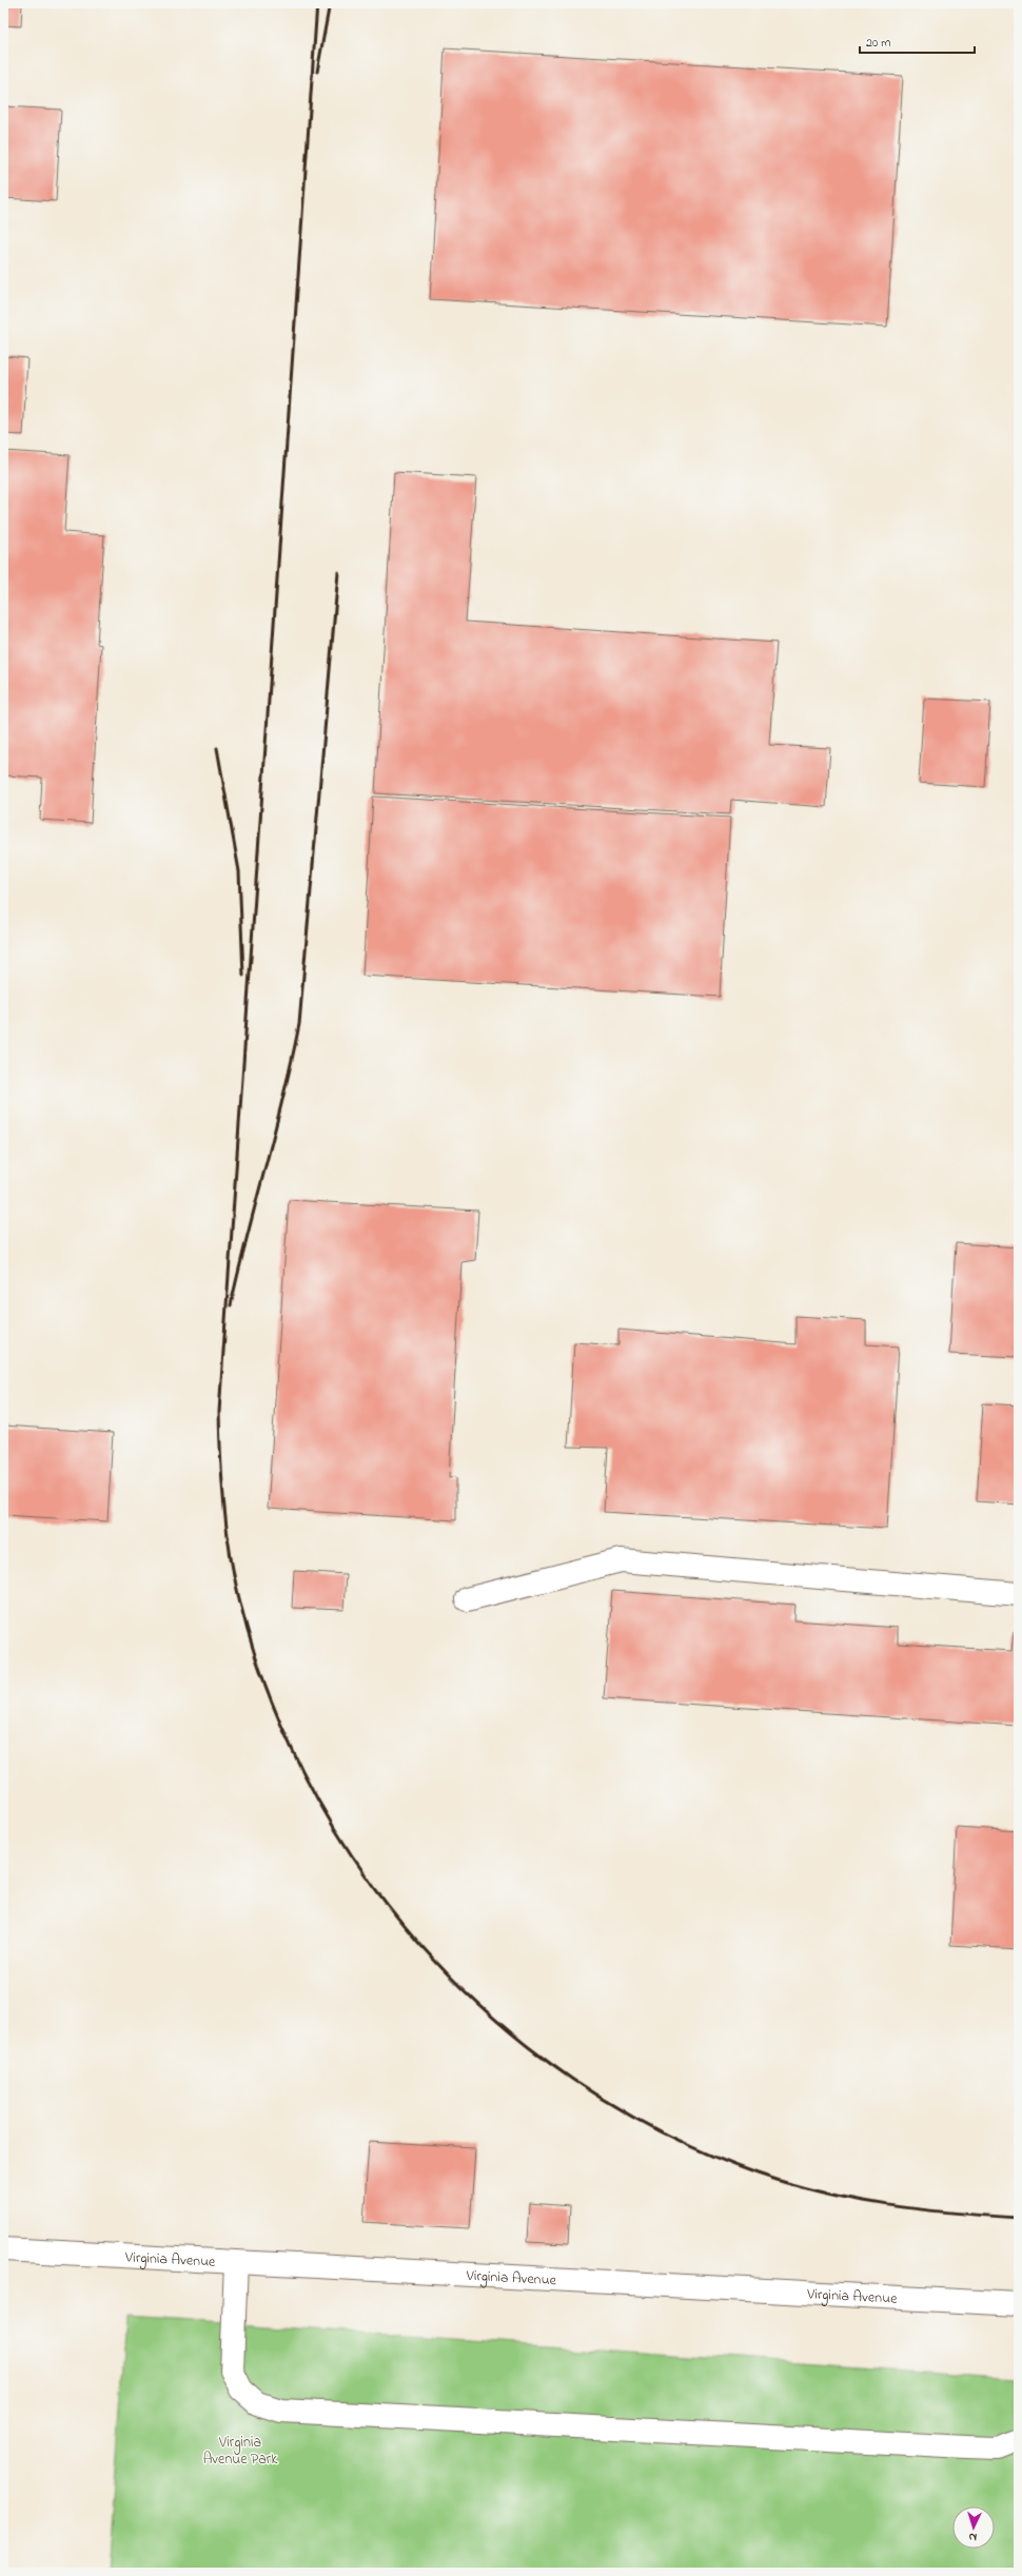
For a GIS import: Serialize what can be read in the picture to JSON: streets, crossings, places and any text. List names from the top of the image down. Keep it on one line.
{"streets":{"street":["Virginia Avenue"]},"parks":["Virginia Avenue Park"],"scale_bar":"20 m","north":"bottom"}
